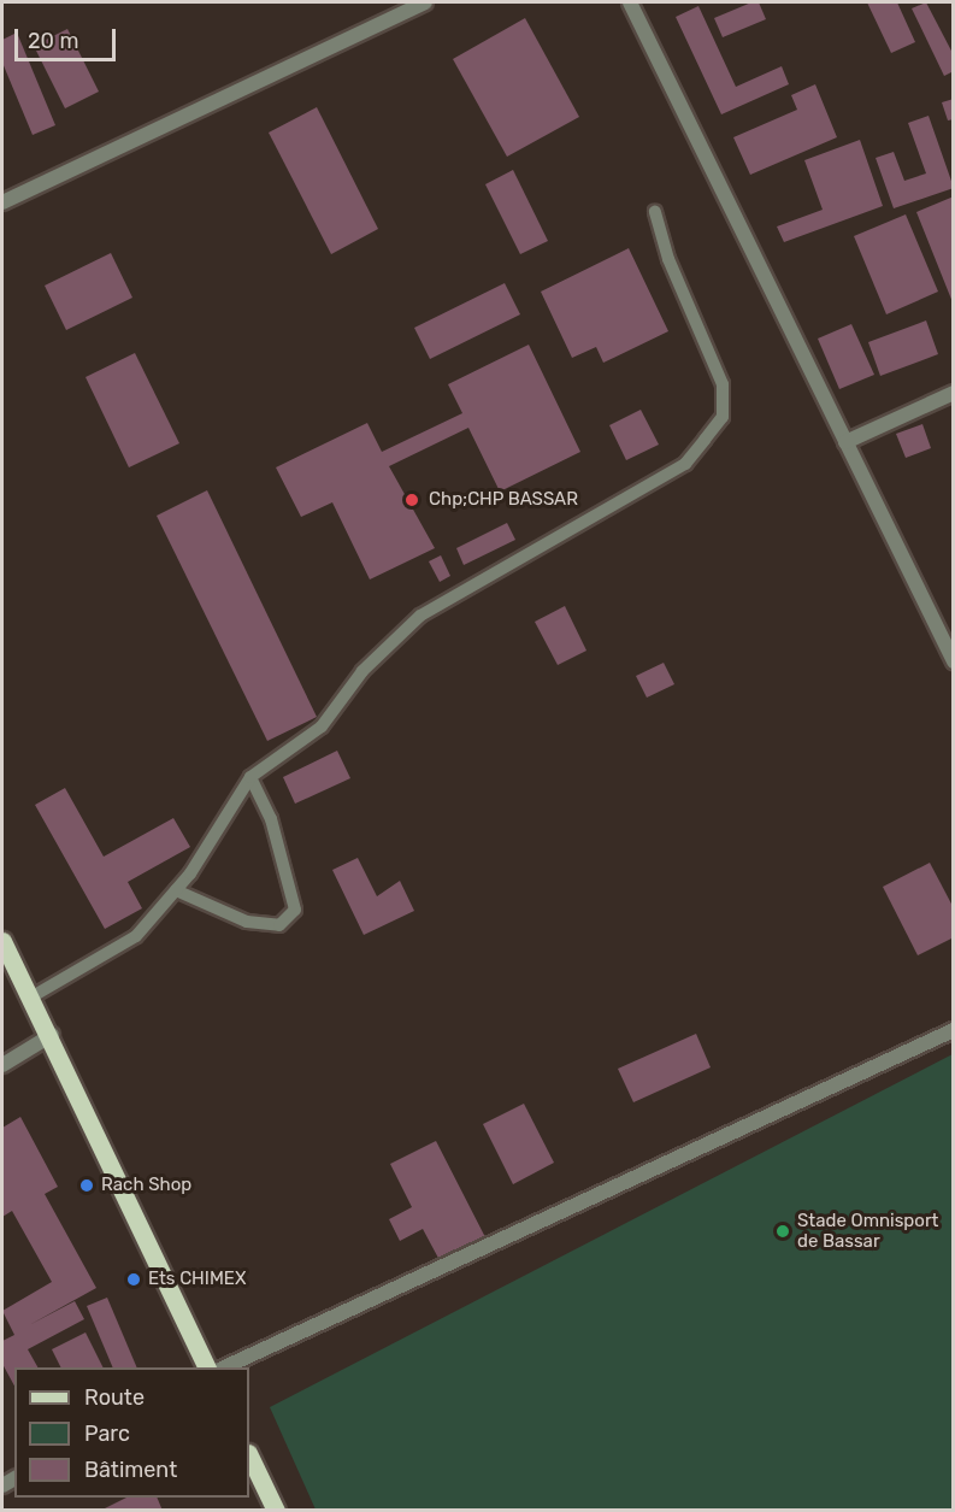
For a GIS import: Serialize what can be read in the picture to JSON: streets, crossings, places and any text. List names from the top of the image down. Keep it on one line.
{"places":["Chp;CHP BASSAR","Rach Shop","Stade Omnisport de Bassar","Ets CHIMEX"],"legend":["Route","Parc","Bâtiment"],"scale_bar":"20 m"}
